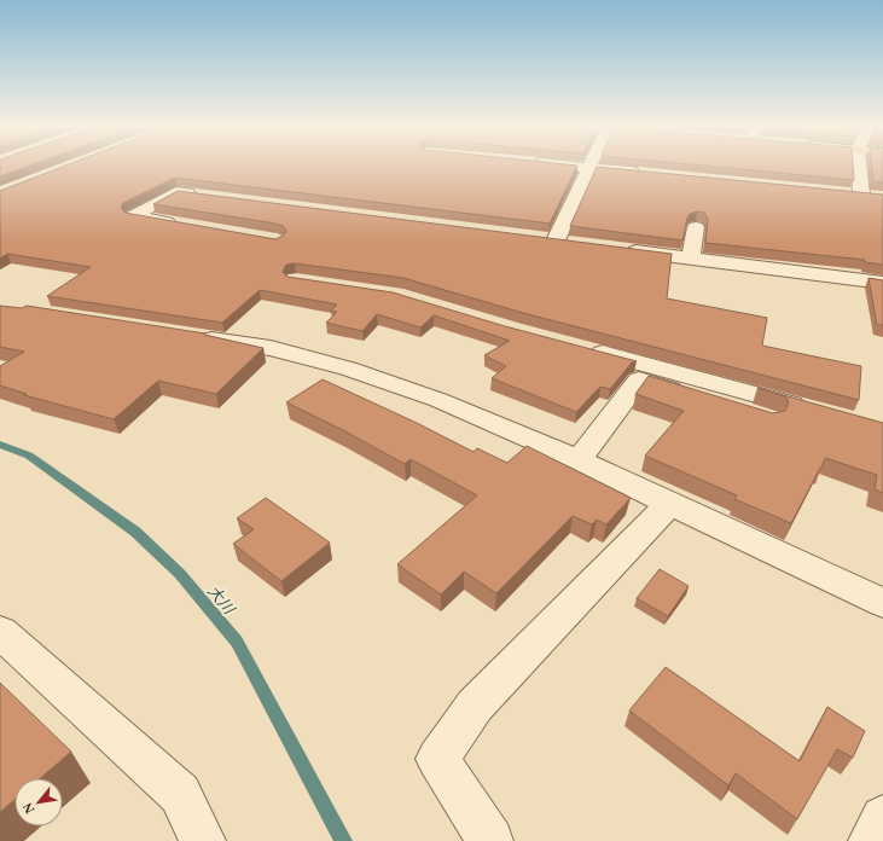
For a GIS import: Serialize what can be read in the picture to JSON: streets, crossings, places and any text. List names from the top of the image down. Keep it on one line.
{"water":["大川"],"north":"bottom left"}
